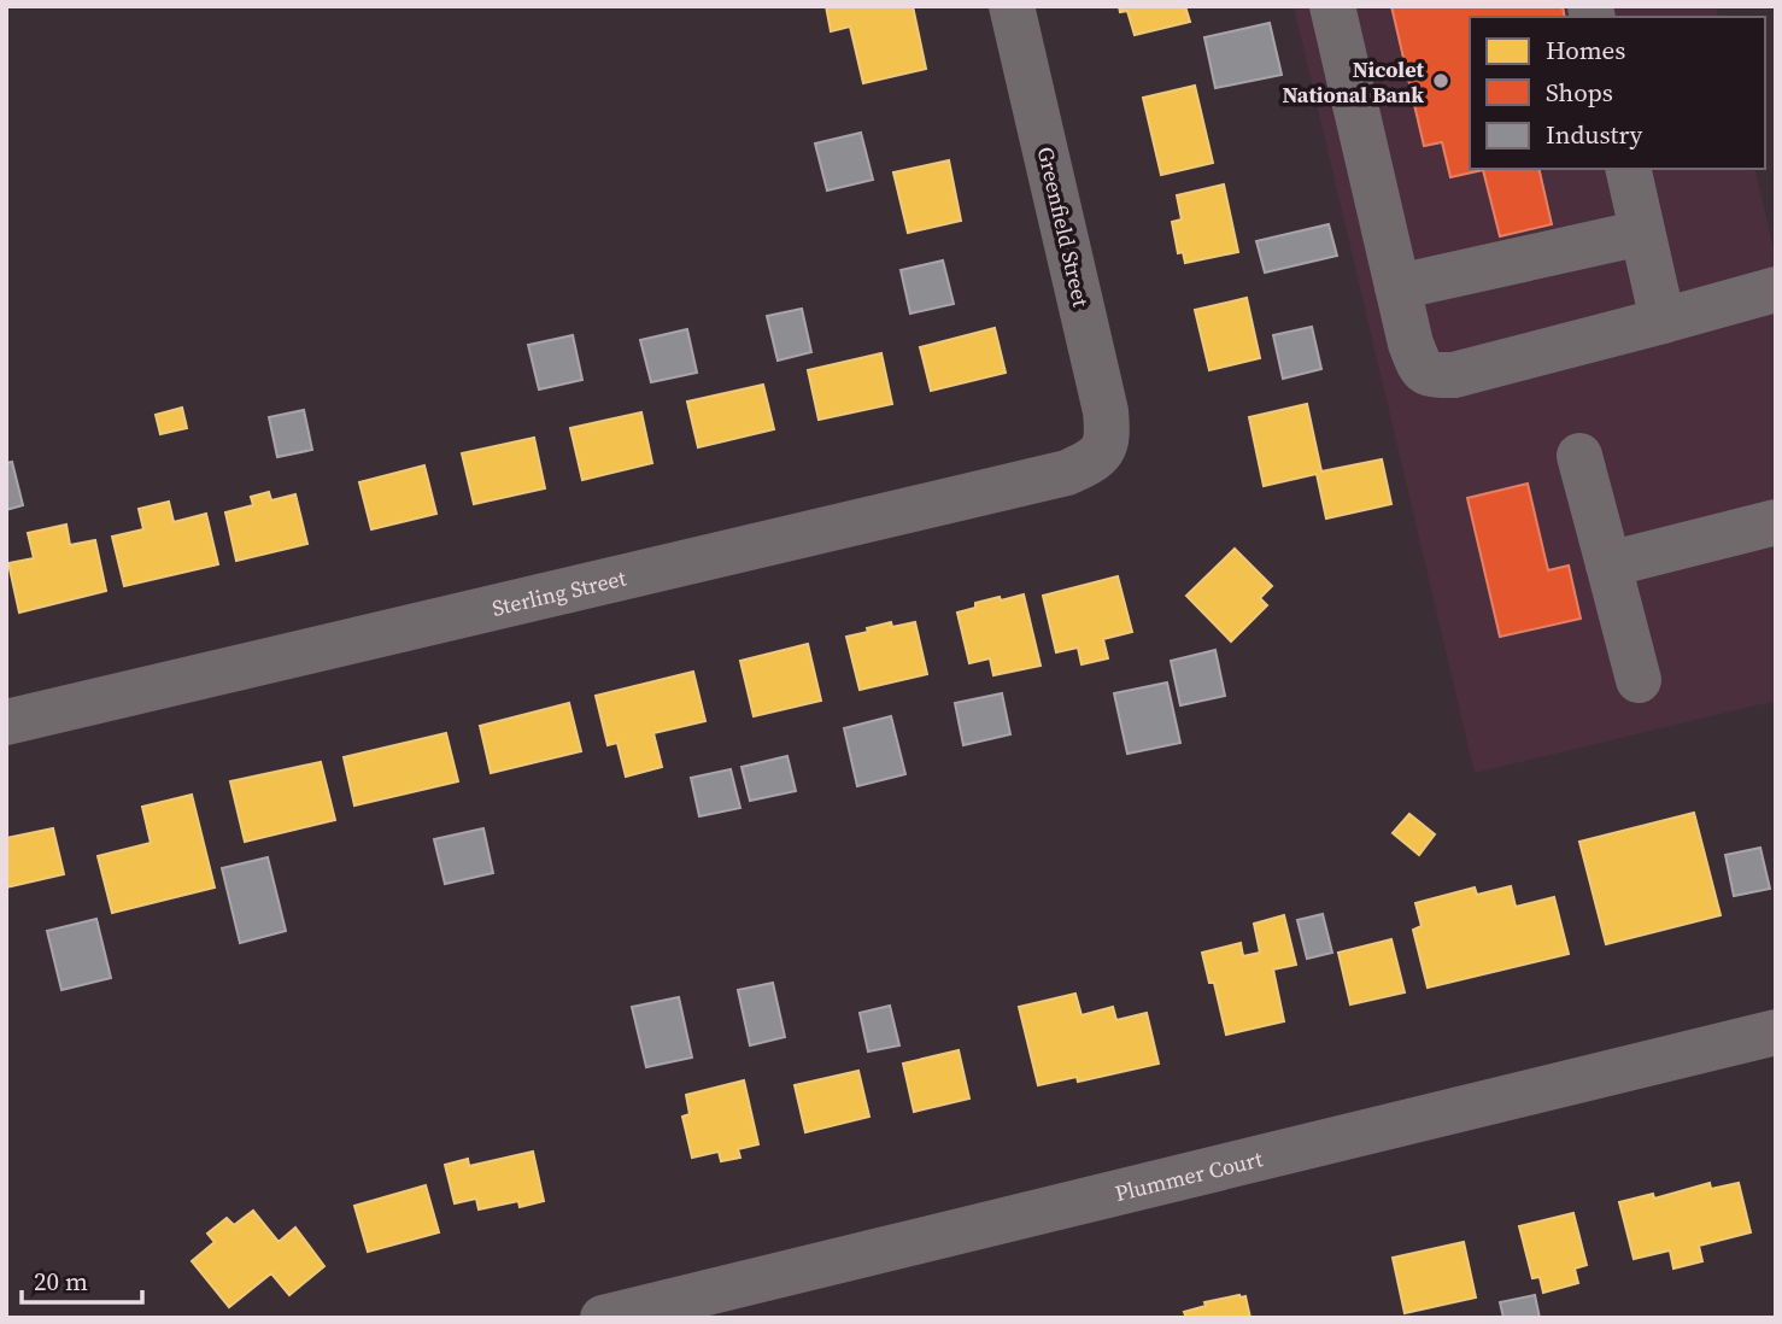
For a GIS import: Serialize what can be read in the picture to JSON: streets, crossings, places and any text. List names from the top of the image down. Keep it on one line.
{"streets":{"street":["Greenfield Street","Sterling Street","Plummer Court"]},"crossings":[["Greenfield Street","Sterling Street"]],"places":["Nicolet National Bank"],"legend":["Homes","Shops","Industry"],"scale_bar":"20 m"}
